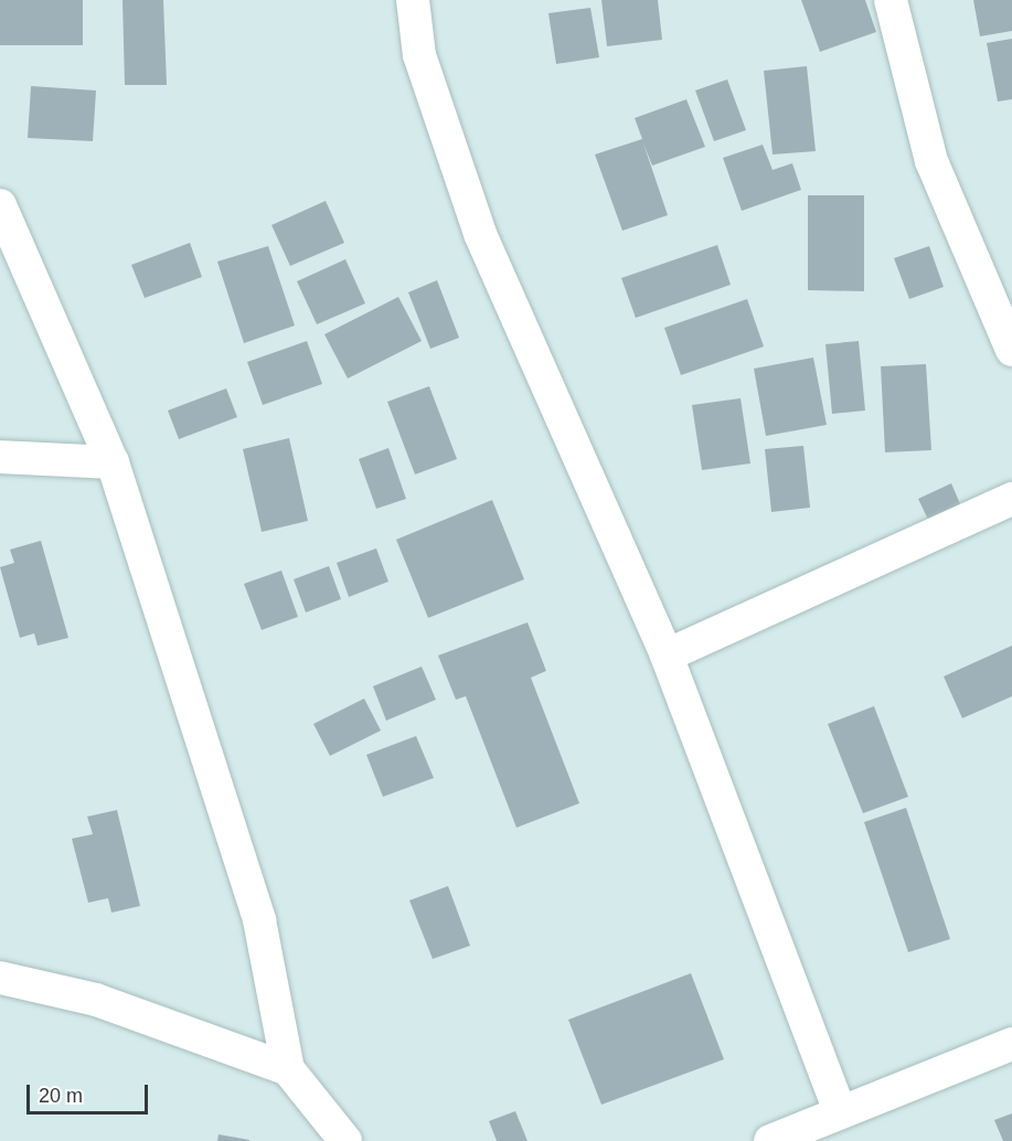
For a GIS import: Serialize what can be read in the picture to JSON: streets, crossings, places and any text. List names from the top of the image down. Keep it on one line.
{"scale_bar":"20 m"}
